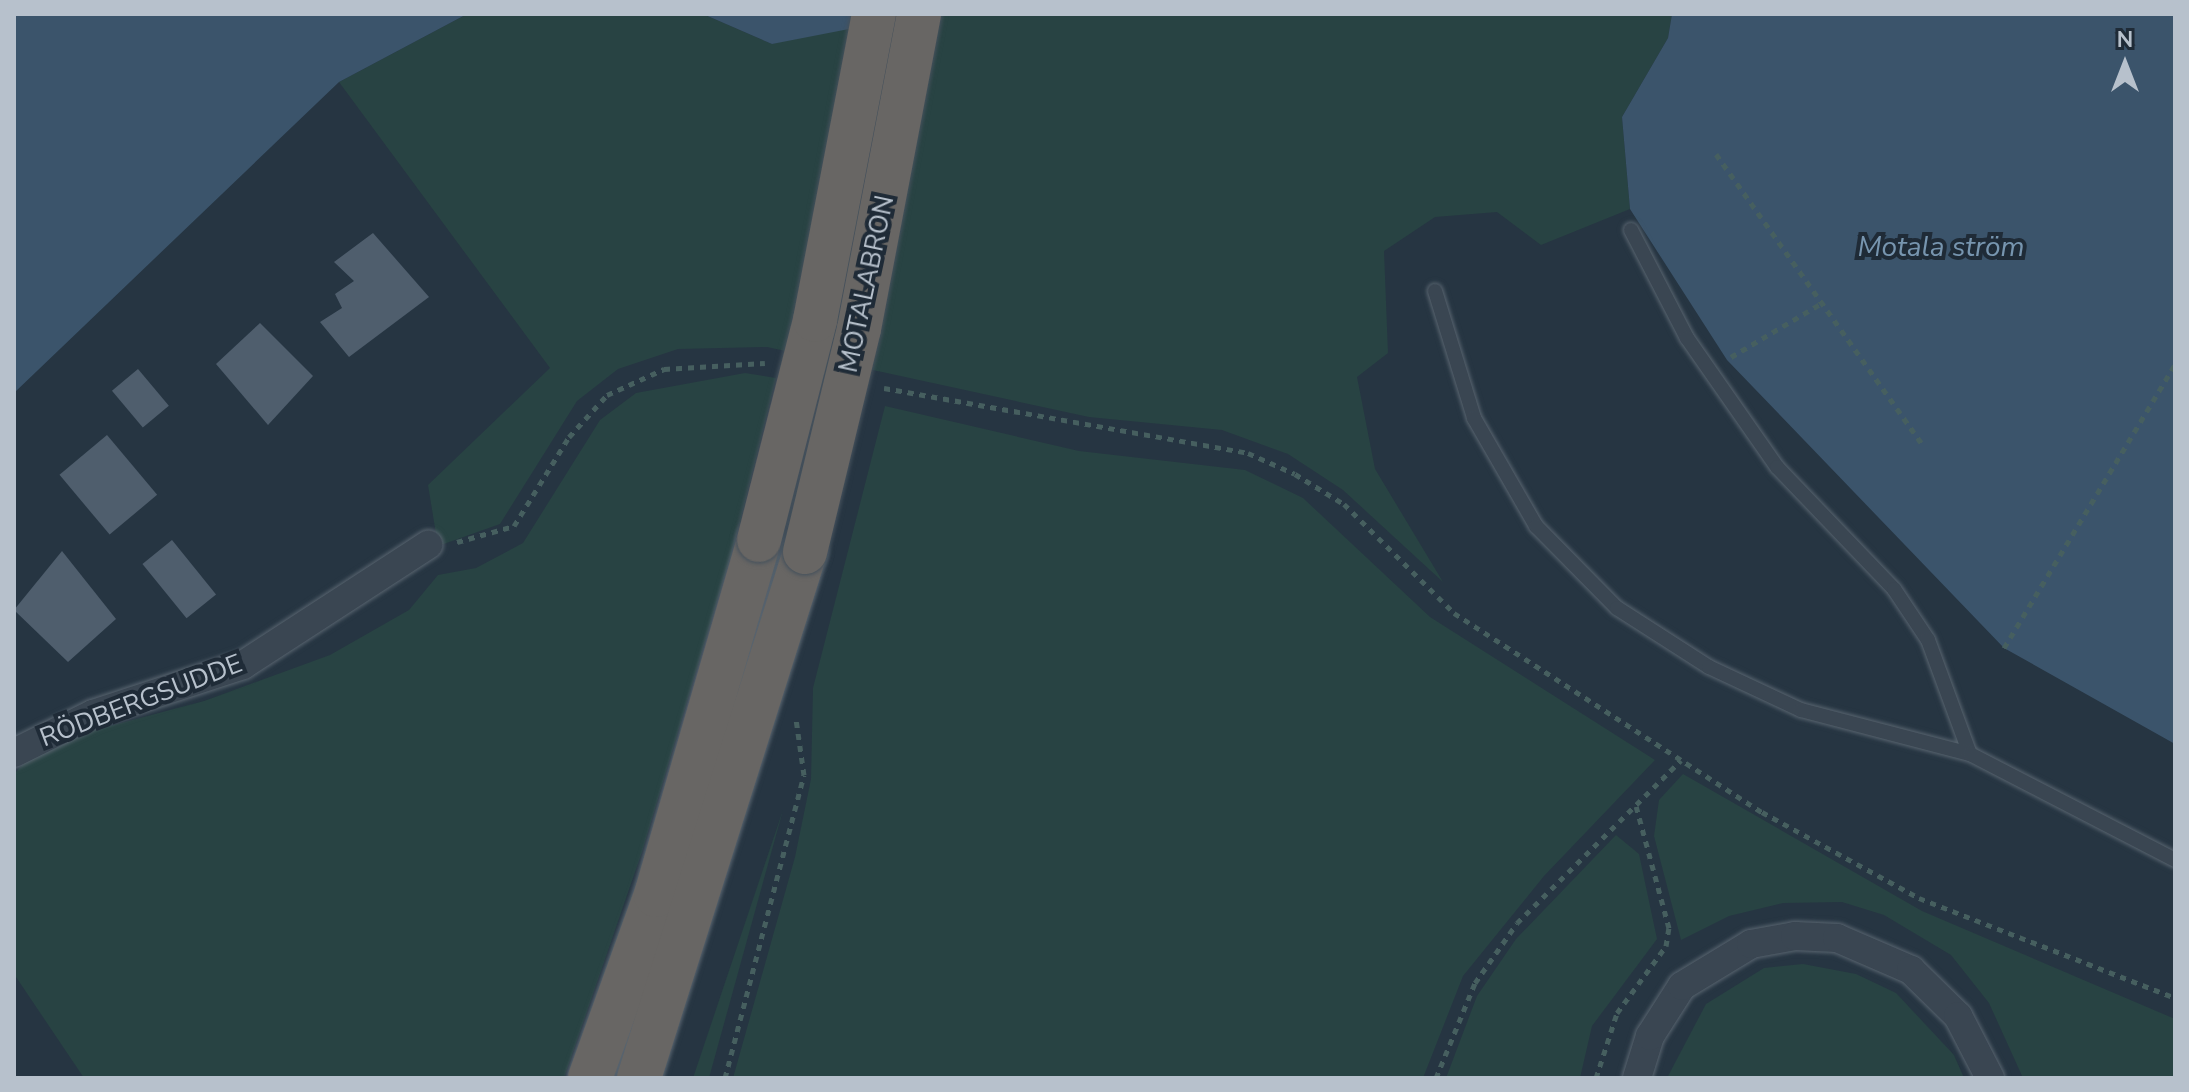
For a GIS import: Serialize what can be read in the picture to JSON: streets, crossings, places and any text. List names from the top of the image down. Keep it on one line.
{"streets":{"highway":["MOTALABRON"],"street":["RÖDBERGSUDDE"]},"water":["Motala ström"],"north":"top"}
